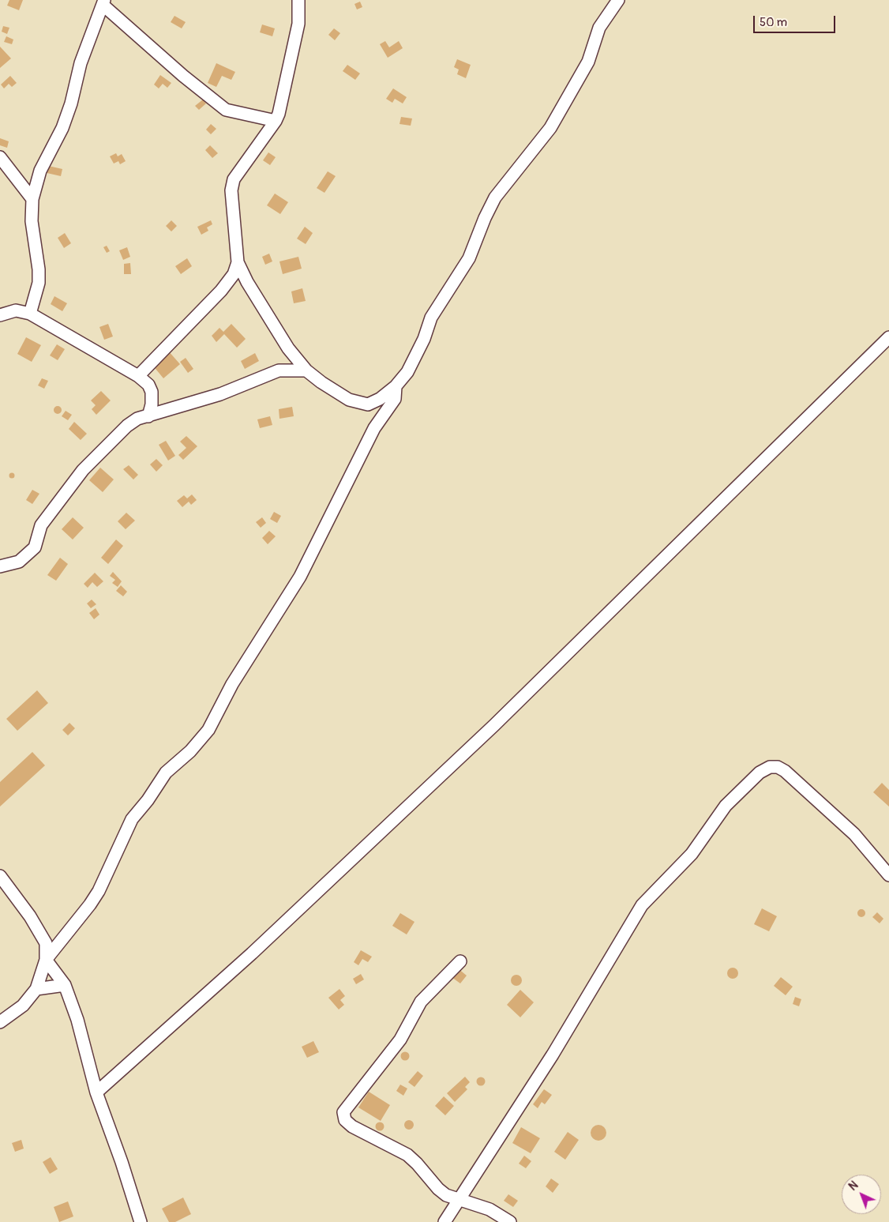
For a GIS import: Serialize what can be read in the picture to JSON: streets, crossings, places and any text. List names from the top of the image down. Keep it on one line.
{"scale_bar":"50 m","north":"top left"}
